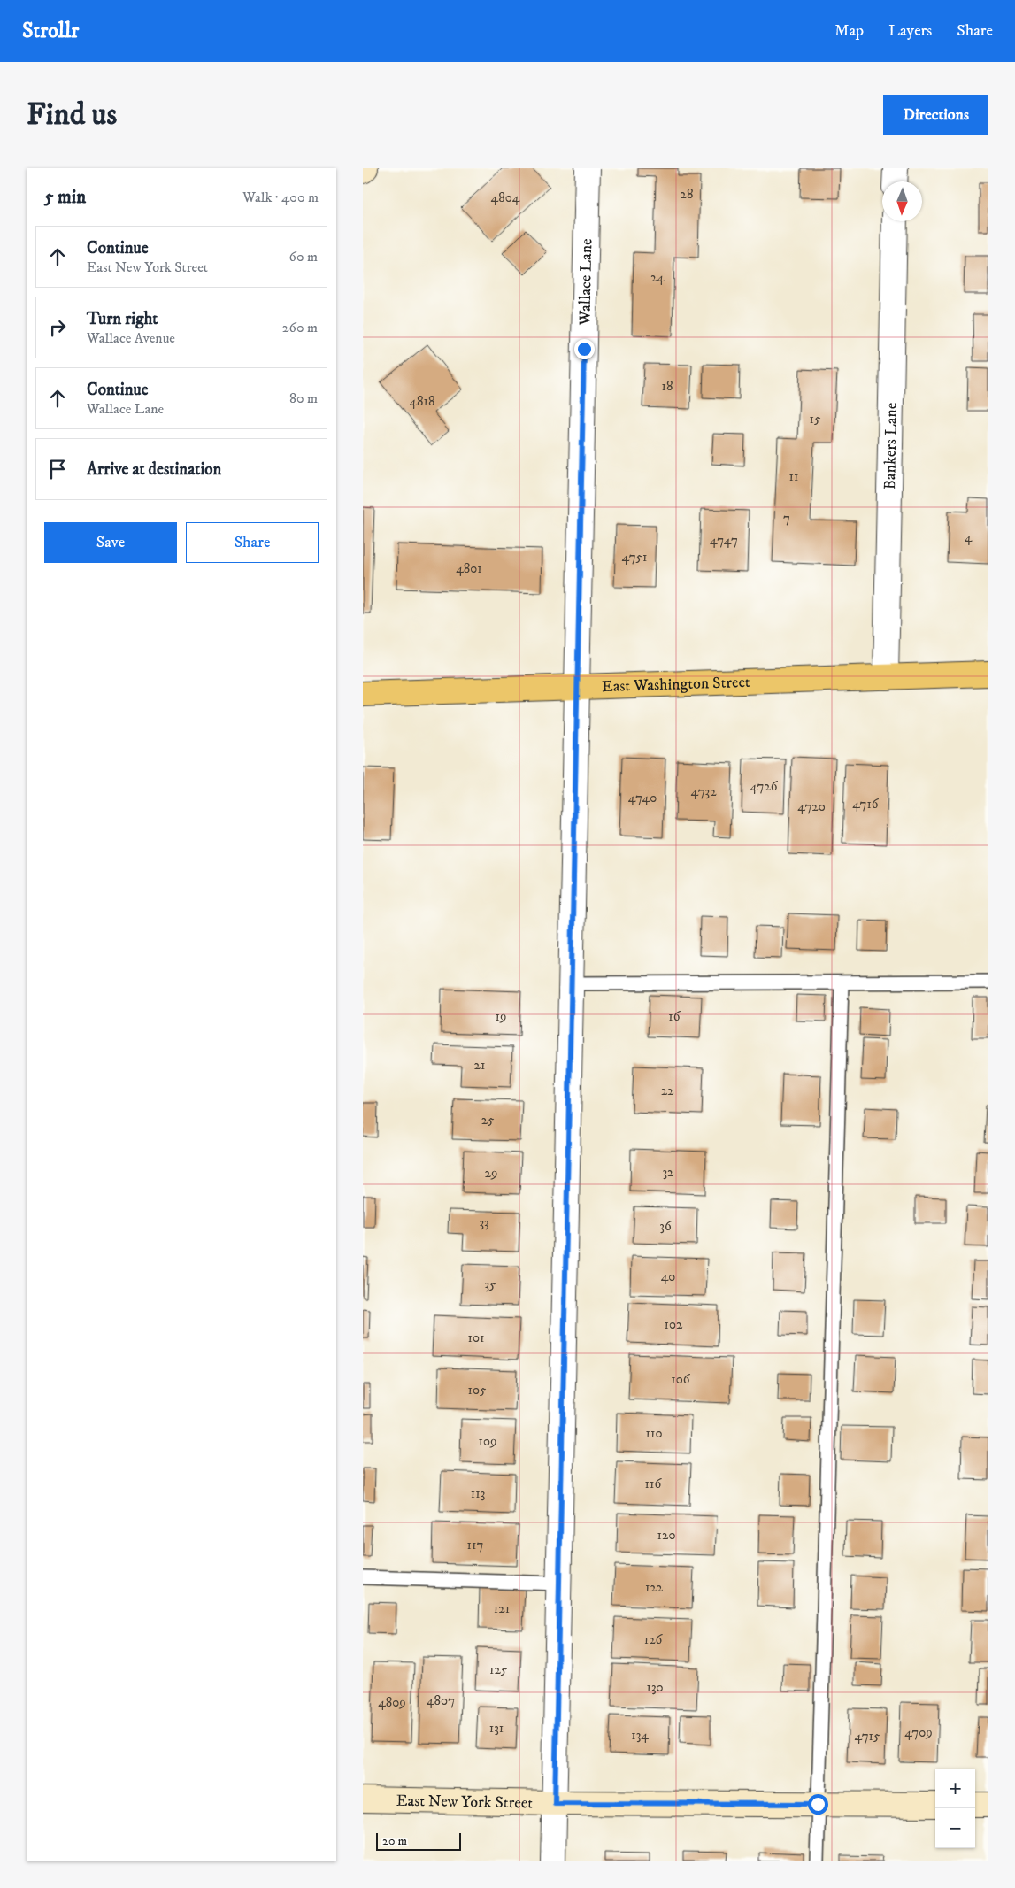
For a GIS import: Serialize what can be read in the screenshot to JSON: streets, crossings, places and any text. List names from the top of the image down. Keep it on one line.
{"streets":{"main road":["East Washington Street","East New York Street"],"street":["Wallace Lane","Bankers Lane"]},"crossings":[["Wallace Lane","East Washington Street"],["Wallace Lane","East New York Street"],["Bankers Lane","East Washington Street"]],"house_numbers":["28","4804","24","18","4818","15","11","7","4","4747","4751","4801","4726","4732","4740","4716","4720","19","16","21","22","25","32","29","33","36","40","35","102","101","106","105","110","109","116","113","120","117","122","121","126","125","130","4807","4809","131","4709","134","4715"],"scale_bar":"20 m","north":"bottom","page":{"header":"Strollr","nav":["Map","Layers","Share"],"buttons":["Directions",["Save","Share"]],"title":"Find us","heading":["5 min","Walk · 400 m"],"list":[["Continue","East New York Street","60 m"],["Turn right","Wallace Avenue","260 m"],["Continue","Wallace Lane","80 m"],"Arrive at destination"],"map_buttons":["+","−"],"scale":"20 m"}}
